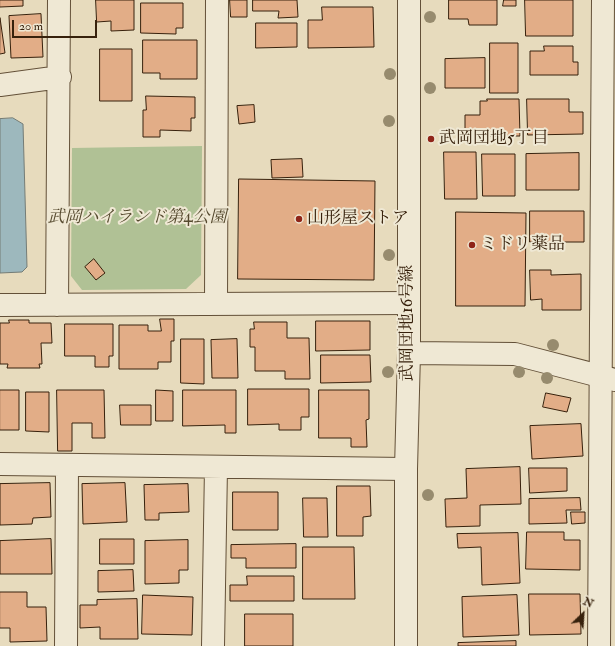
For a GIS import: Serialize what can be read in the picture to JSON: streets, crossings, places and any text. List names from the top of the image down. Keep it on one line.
{"streets":{"street":["武岡団地16号線"]},"parks":["武岡ハイランド第4公園"],"places":["武岡団地5丁目","山形屋ストア","ミドリ薬品"],"scale_bar":"20 m","north":"top right"}
